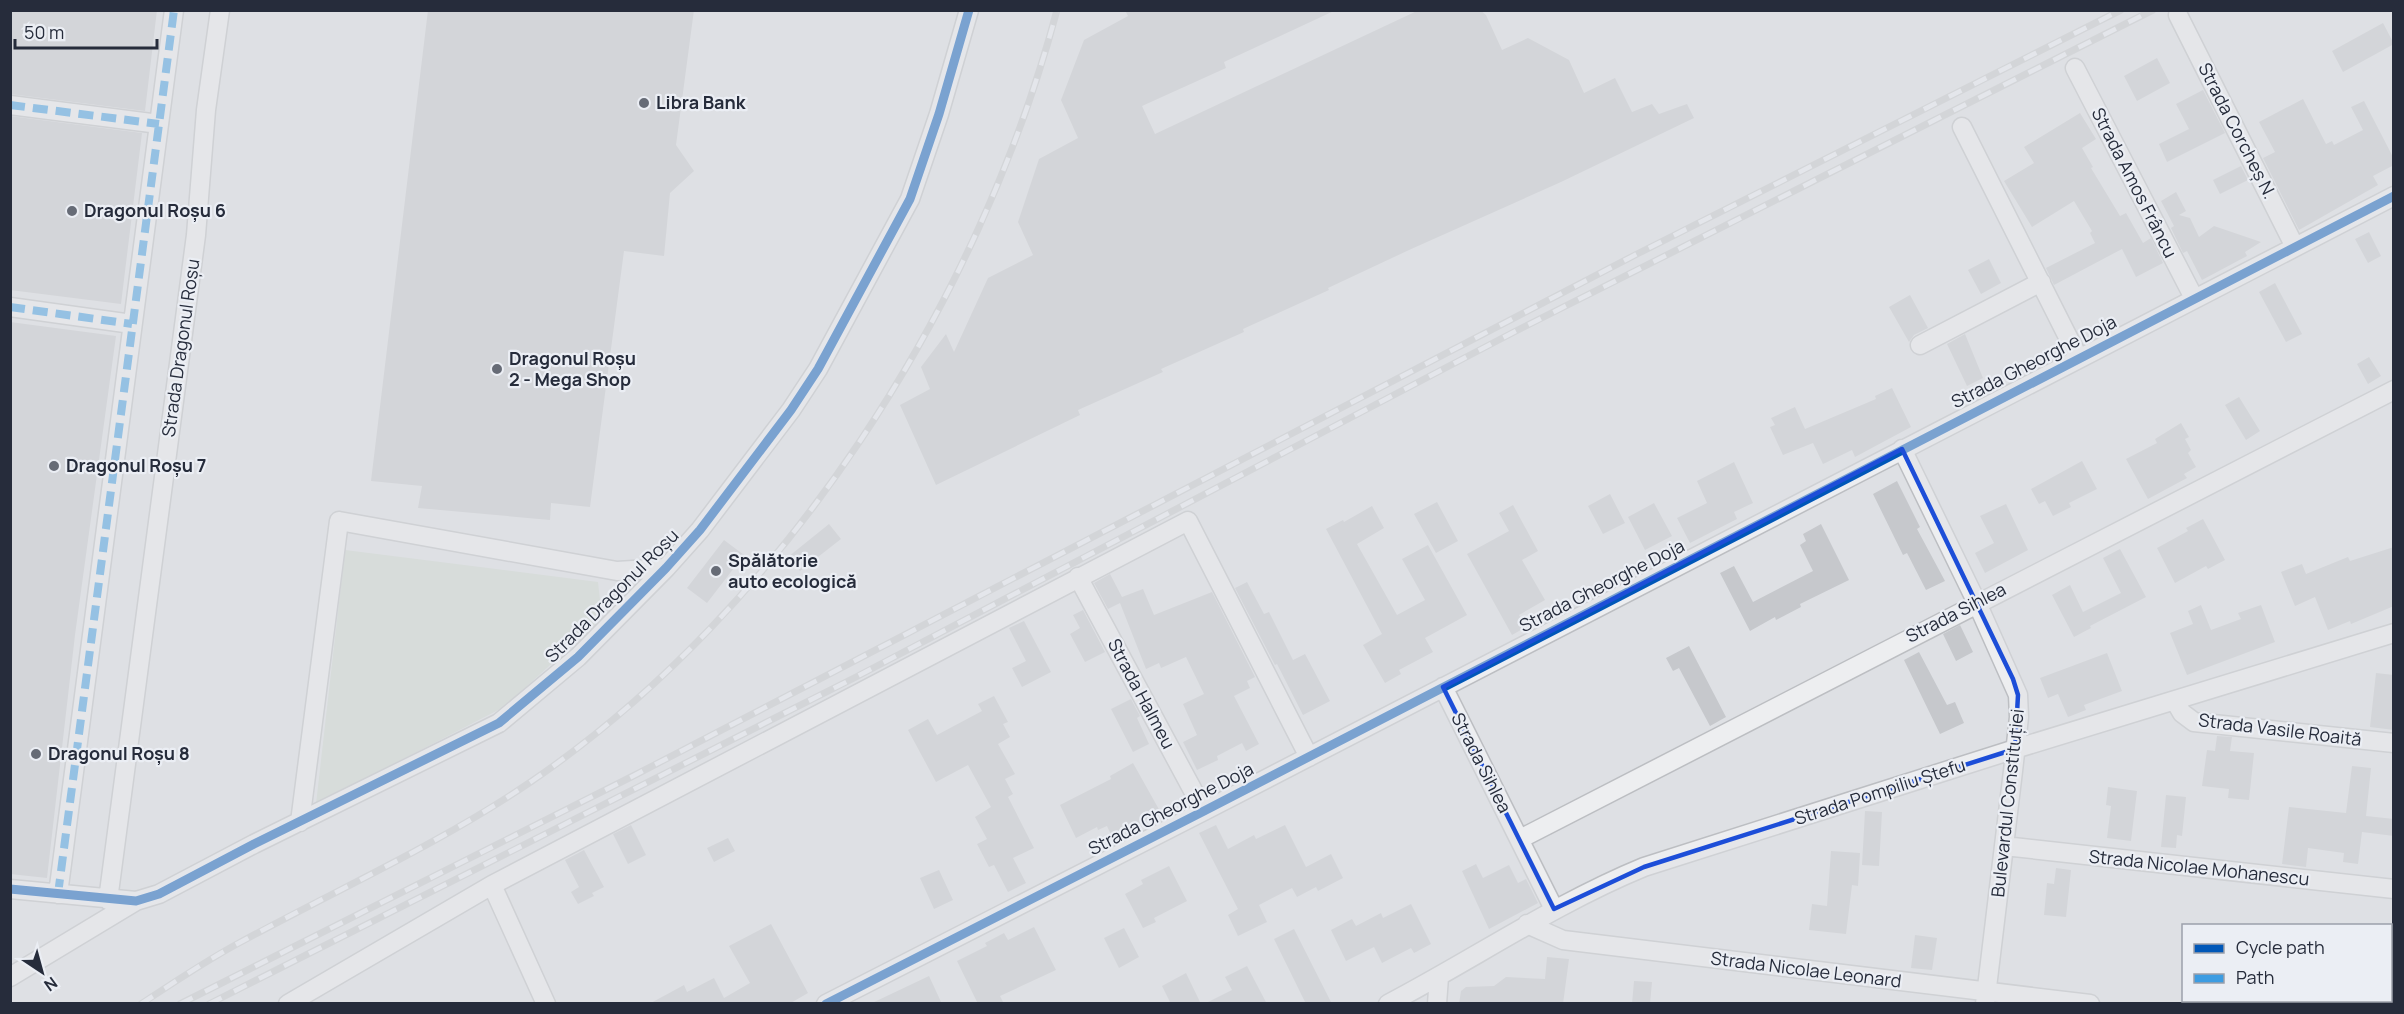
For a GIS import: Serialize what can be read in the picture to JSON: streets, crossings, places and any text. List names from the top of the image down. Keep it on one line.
{"streets":{"street":["Strada Corcheș N.","Strada Amos Frâncu","Strada Dragonul Roșu","Strada Gheorghe Doja","Strada Sihlea","Strada Halmeu","Strada Vasile Roaită","Strada Pompiliu Ștefu","Bulevardul Constituției","Strada Nicolae Mohanescu","Strada Nicolae Leonard"]},"crossings":[["Strada Corcheș N.","Strada Gheorghe Doja"],["Strada Amos Frâncu","Strada Gheorghe Doja"],["Strada Gheorghe Doja","Strada Sihlea"],["Strada Gheorghe Doja","Strada Halmeu"],["Strada Gheorghe Doja","Bulevardul Constituției"],["Strada Sihlea","Strada Pompiliu Ștefu"],["Strada Sihlea","Bulevardul Constituției"],["Strada Vasile Roaită","Strada Pompiliu Ștefu"],["Strada Pompiliu Ștefu","Bulevardul Constituției"],["Strada Pompiliu Ștefu","Strada Nicolae Leonard"],["Bulevardul Constituției","Strada Nicolae Mohanescu"],["Bulevardul Constituției","Strada Nicolae Leonard"]],"places":["Libra Bank","Dragonul Roșu 6","Dragonul Roșu 2 - Mega Shop","Dragonul Roșu 7","Spălătorie auto ecologică","Dragonul Roșu 8"],"legend":["Cycle path","Path"],"scale_bar":"50 m","north":"bottom right"}
